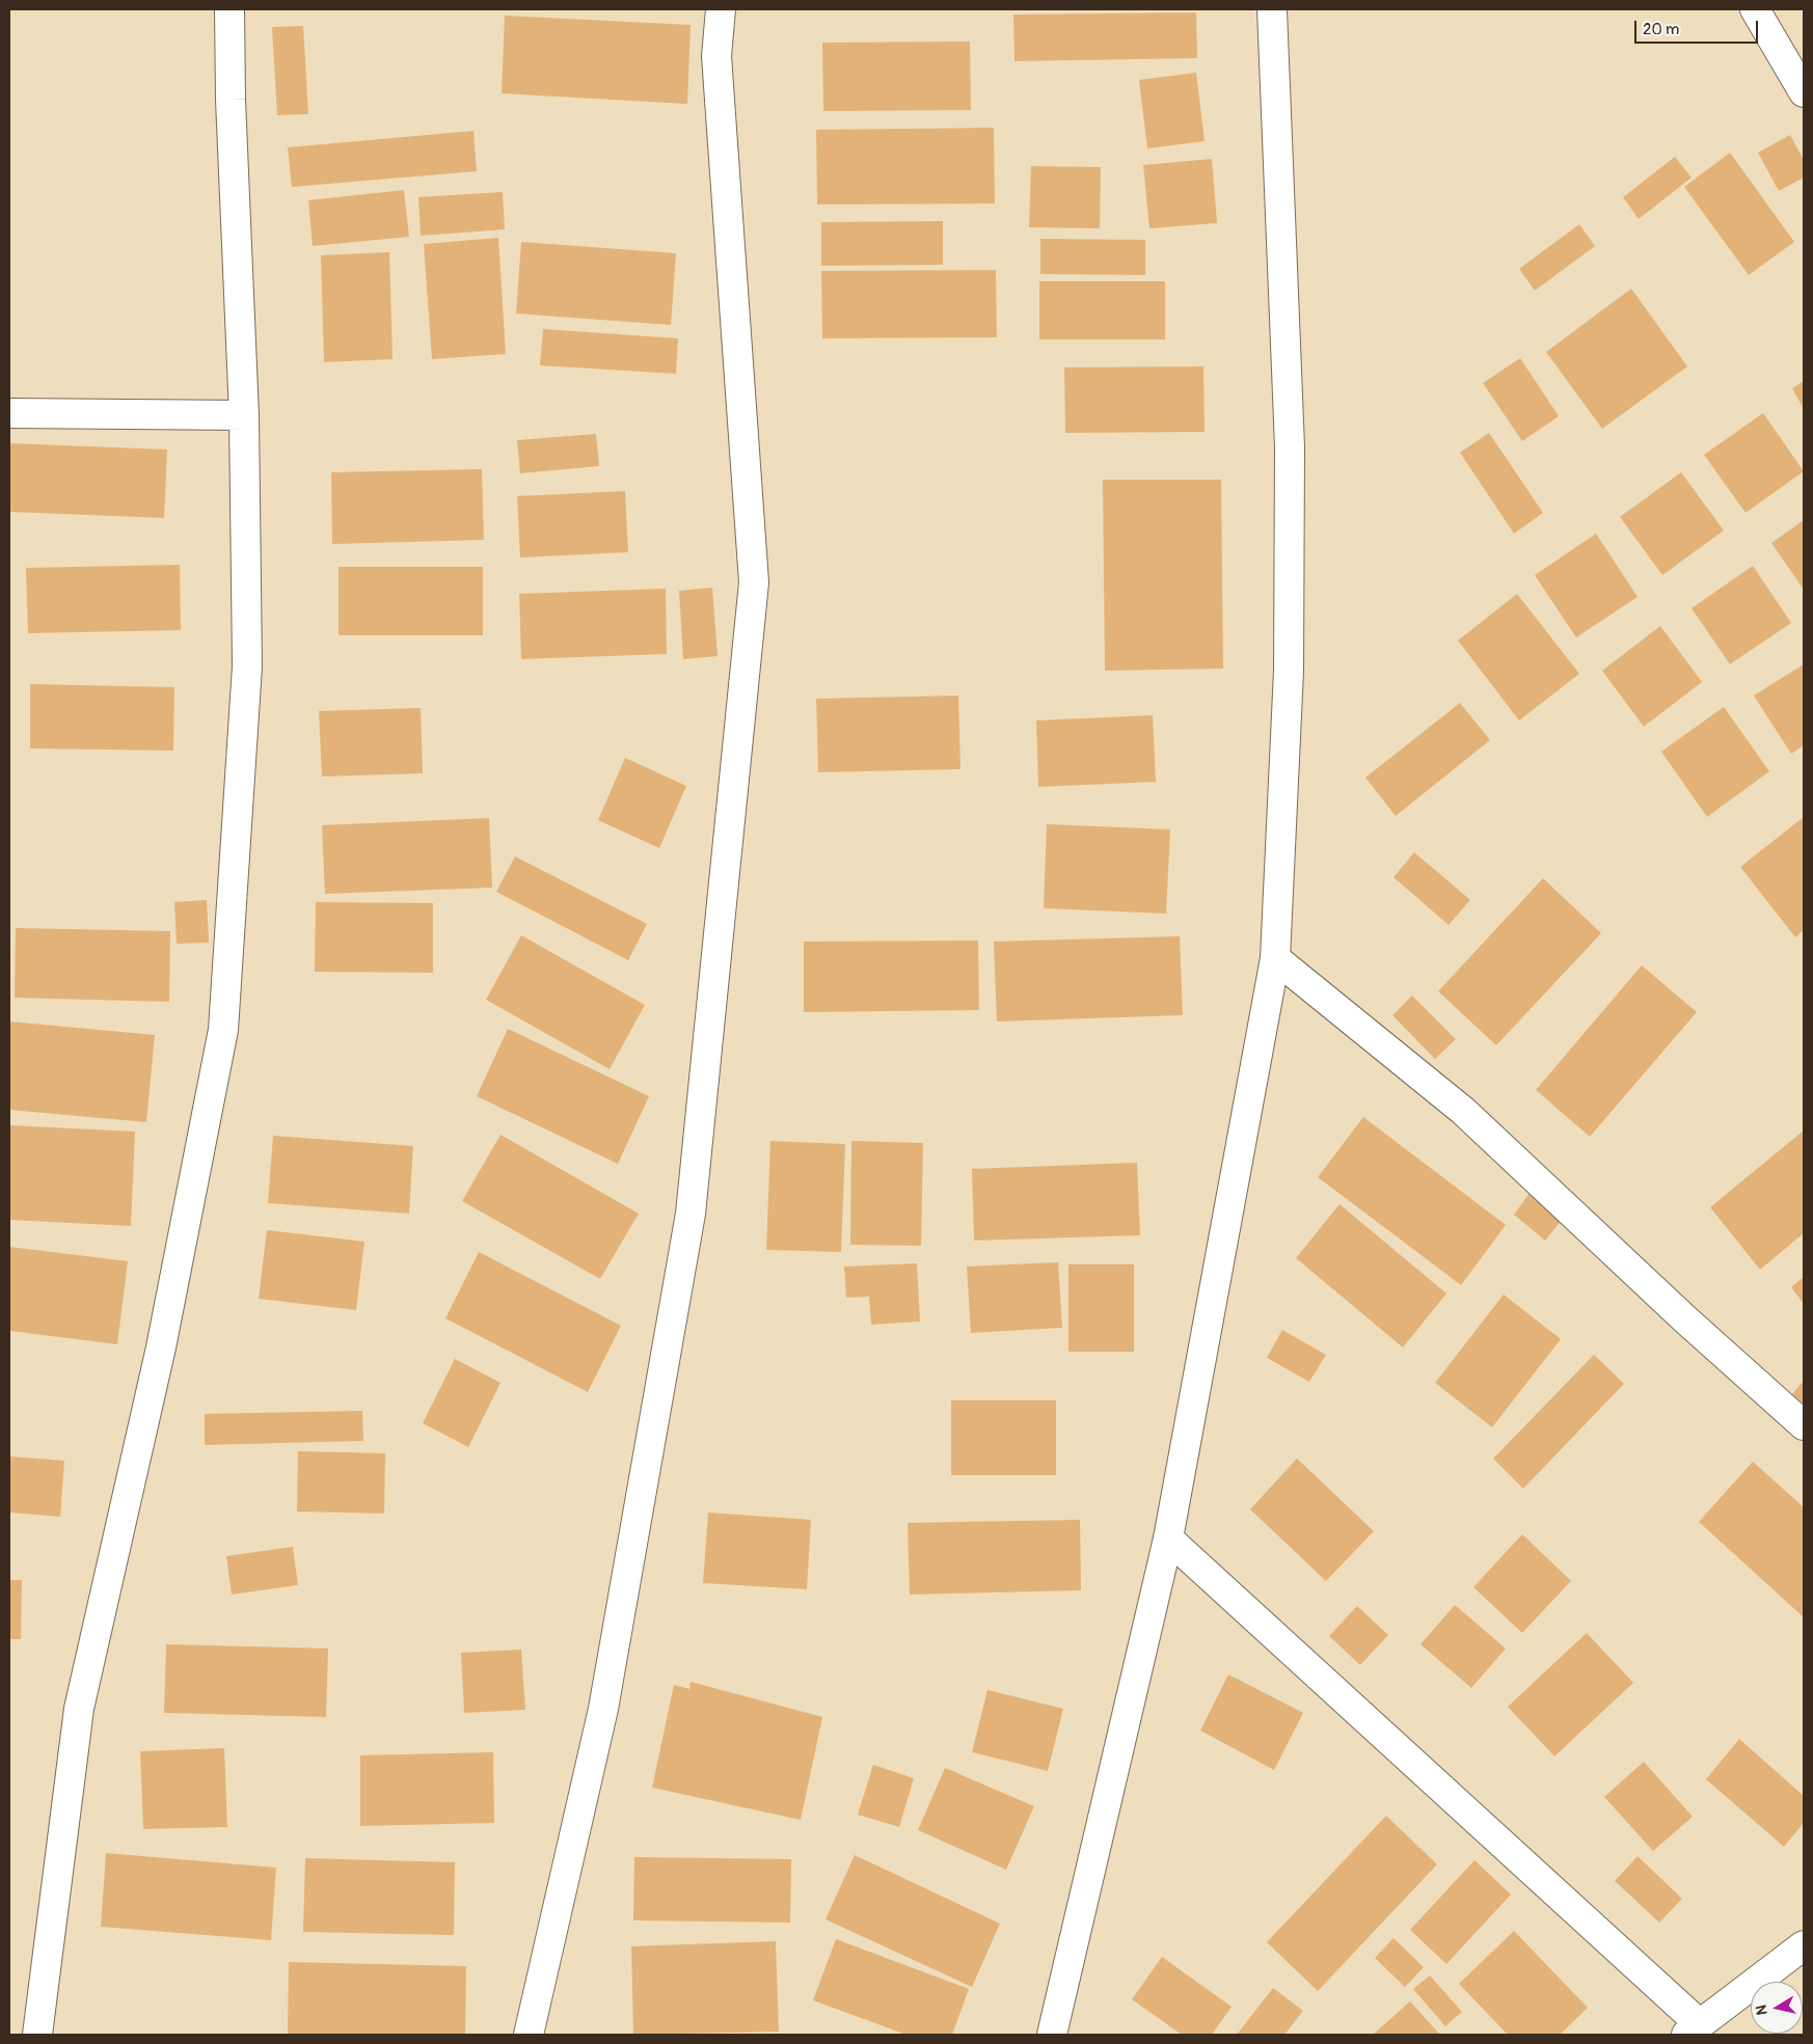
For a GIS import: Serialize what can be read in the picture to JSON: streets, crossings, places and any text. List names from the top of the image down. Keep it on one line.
{"scale_bar":"20 m","north":"left"}
